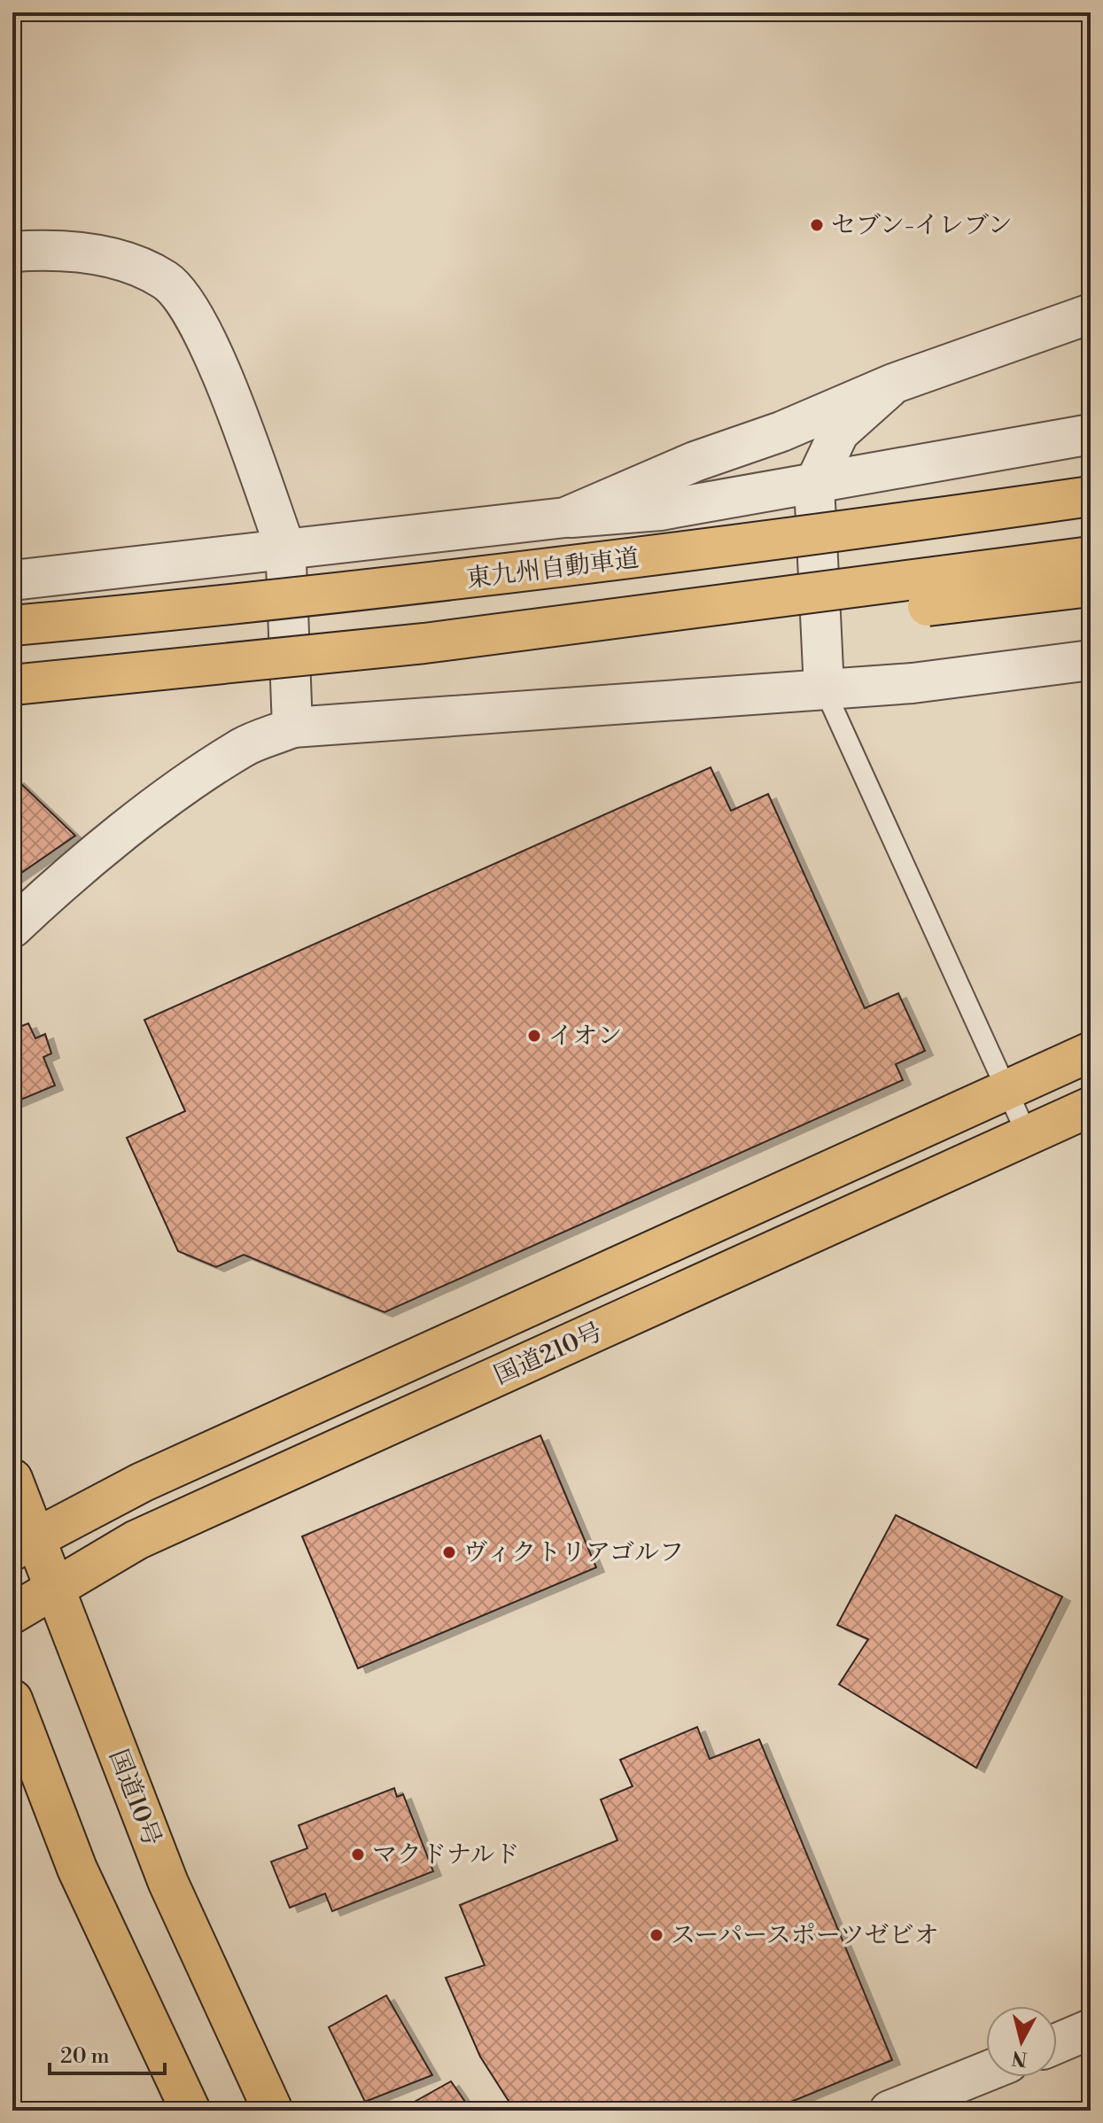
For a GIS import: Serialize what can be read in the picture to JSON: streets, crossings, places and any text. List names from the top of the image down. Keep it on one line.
{"streets":{"highway":["東九州自動車道","国道210号","国道10号"]},"crossings":[["国道210号","国道10号"]],"places":["セブン-イレブン","イオン","ヴィクトリアゴルフ","マクドナルド","スーパースポーツゼビオ"],"scale_bar":"20 m","north":"bottom"}
